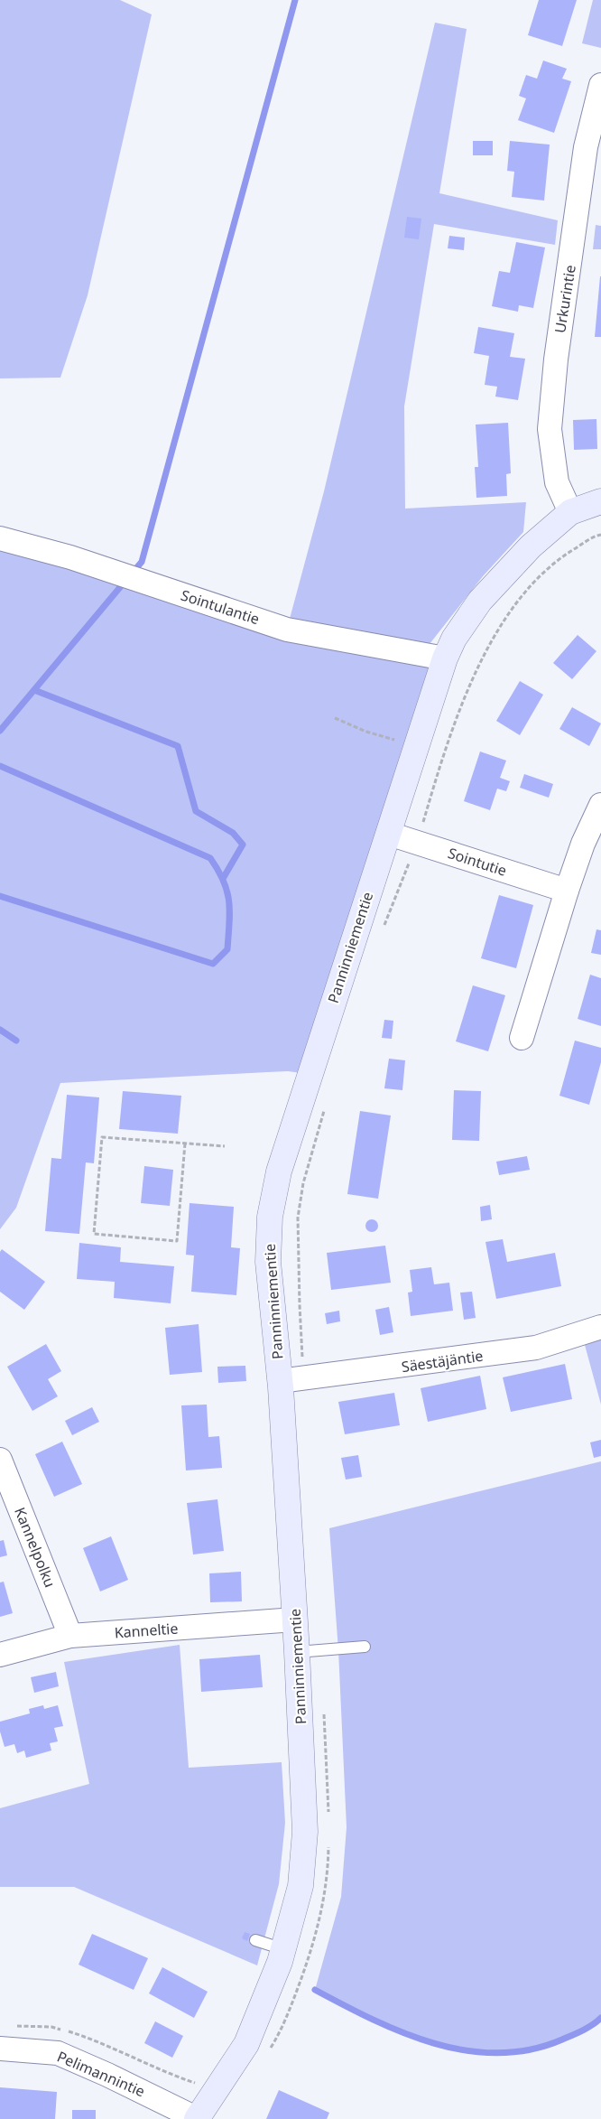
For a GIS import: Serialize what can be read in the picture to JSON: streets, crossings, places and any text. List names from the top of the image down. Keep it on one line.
{"streets":{"street":["Urkurintie","Sointulantie","Sointutie","Panninniementie","Säestäjäntie","Kannelpolku","Kanneltie","Pelimannintie"]},"crossings":[["Urkurintie","Panninniementie"],["Sointulantie","Panninniementie"],["Sointutie","Panninniementie"],["Panninniementie","Säestäjäntie"],["Panninniementie","Kanneltie"],["Panninniementie","Pelimannintie"],["Kannelpolku","Kanneltie"]]}
